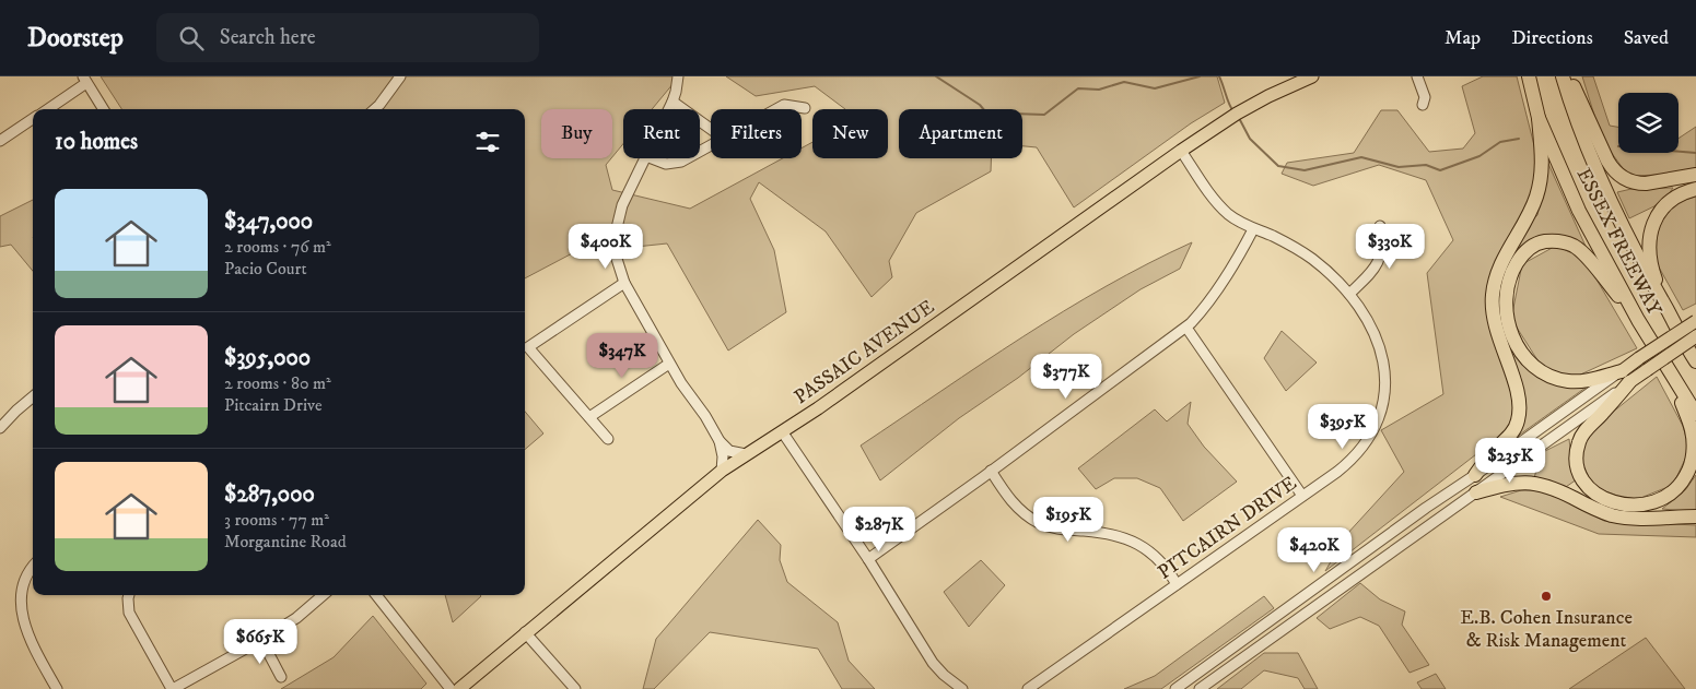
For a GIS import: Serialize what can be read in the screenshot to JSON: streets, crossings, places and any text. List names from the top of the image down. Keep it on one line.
{"streets":{"highway":["ESSEX FREEWAY"],"main road":["PASSAIC AVENUE"],"street":["PITCAIRN DRIVE"]},"crossings":[["PASSAIC AVENUE","PITCAIRN DRIVE"]],"places":["E.B. Cohen Insurance & Risk Management"],"page":{"header":"Doorstep","search":"Search here","nav":["Map","Directions","Saved"],"chip":["Buy","Rent","Filters","New","Apartment"],"heading":"10 homes","list":[{"name":"$347,000","note":"2 rooms · 76 m² · Pacio Court"},{"name":"$395,000","note":"2 rooms · 80 m² · Pitcairn Drive"},{"name":"$287,000","note":"3 rooms · 77 m² · Morgantine Road"}],"price":["$400K","$330K","$347K","$377K","$395K","$235K","$195K","$287K","$420K","$665K"]}}
